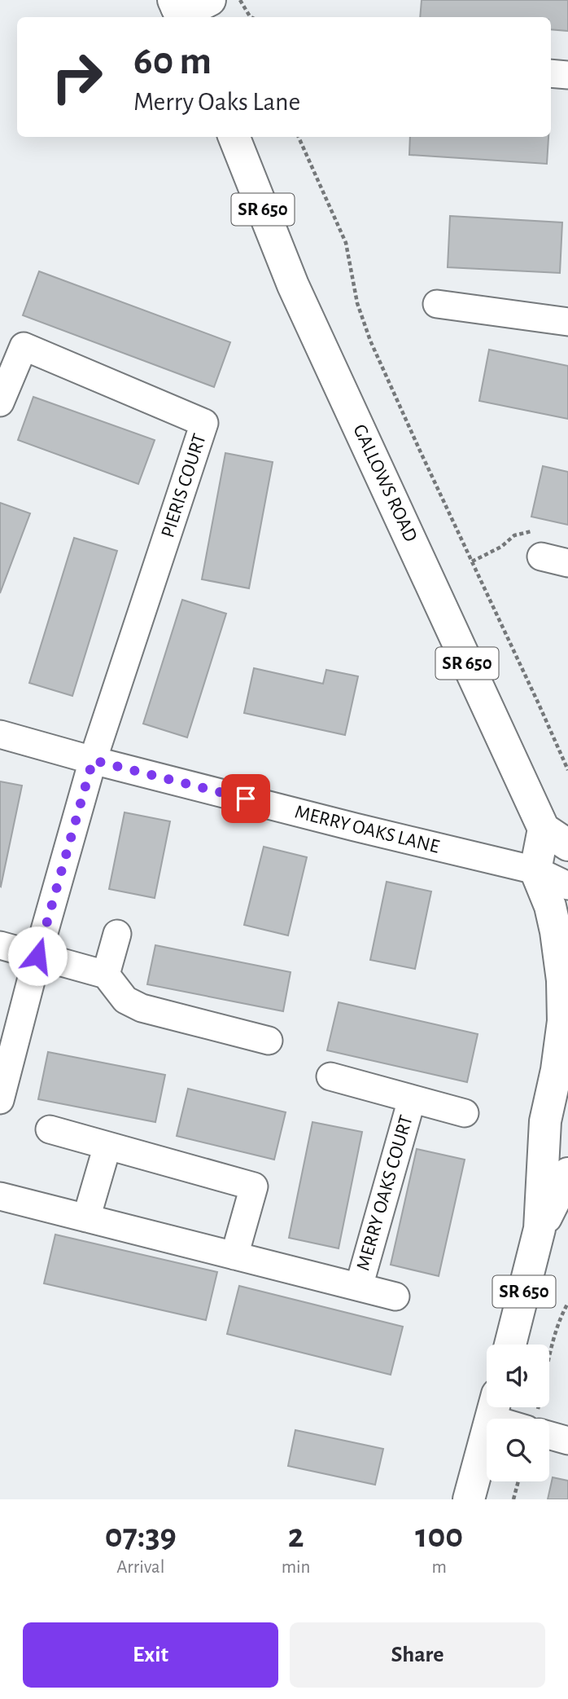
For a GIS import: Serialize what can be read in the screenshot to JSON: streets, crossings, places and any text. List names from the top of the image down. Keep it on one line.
{"streets":{"main road":["SR 650","GALLOWS ROAD"],"street":["PIERIS COURT","MERRY OAKS LANE","MERRY OAKS COURT"]},"crossings":[["SR 650","GALLOWS ROAD"],["SR 650","MERRY OAKS LANE"],["GALLOWS ROAD","MERRY OAKS LANE"],["PIERIS COURT","MERRY OAKS LANE"]],"page":{"turn":["60 m","Merry Oaks Lane"],"eta":["07:39","Arrival","2","min","100","m"],"buttons":["Exit","Share"]}}
